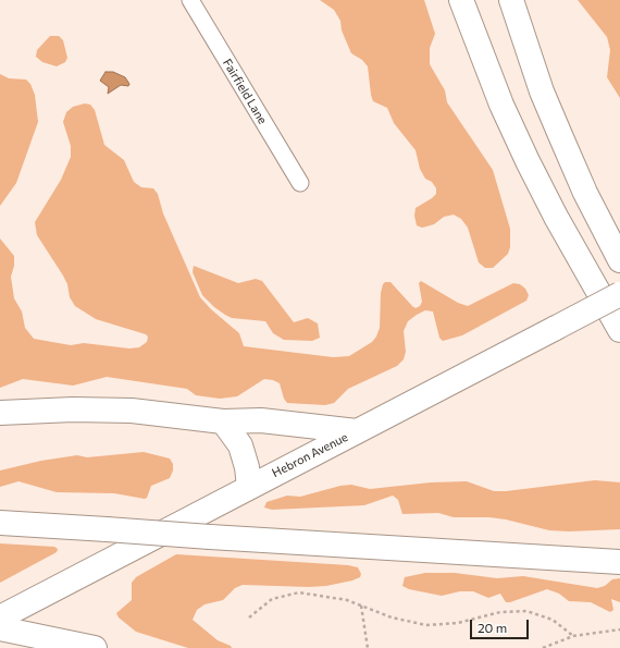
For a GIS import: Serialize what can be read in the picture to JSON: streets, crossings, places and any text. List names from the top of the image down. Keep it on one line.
{"streets":{"main road":["Hebron Avenue"],"street":["Fairfield Lane"]},"scale_bar":"20 m"}
